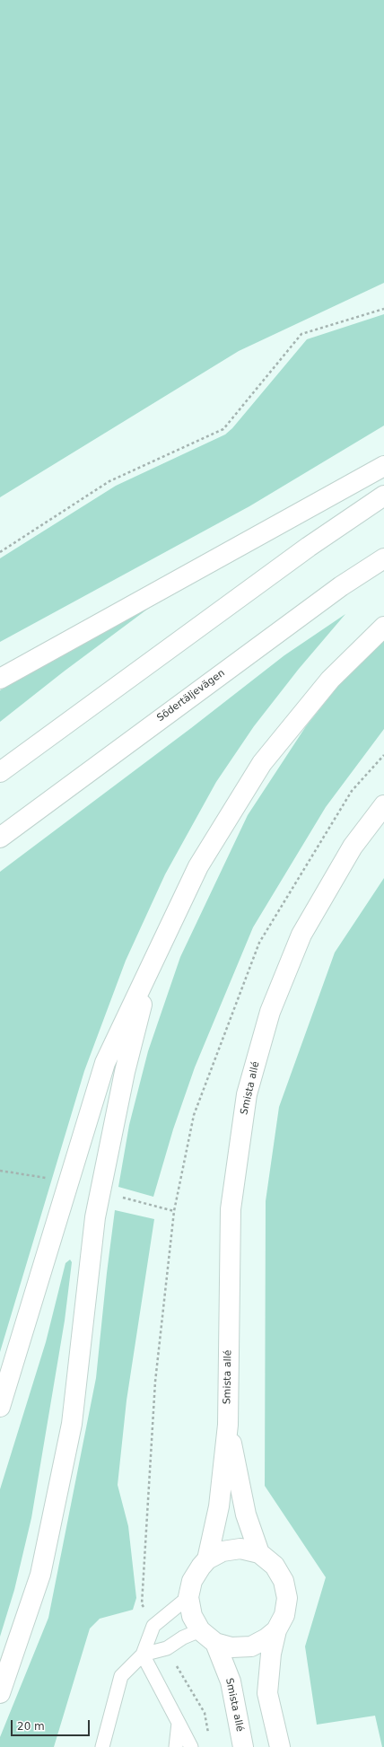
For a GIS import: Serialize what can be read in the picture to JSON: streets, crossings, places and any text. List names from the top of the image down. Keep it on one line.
{"streets":{"main road":["Södertäljevägen","Smista allé"]},"scale_bar":"20 m"}
